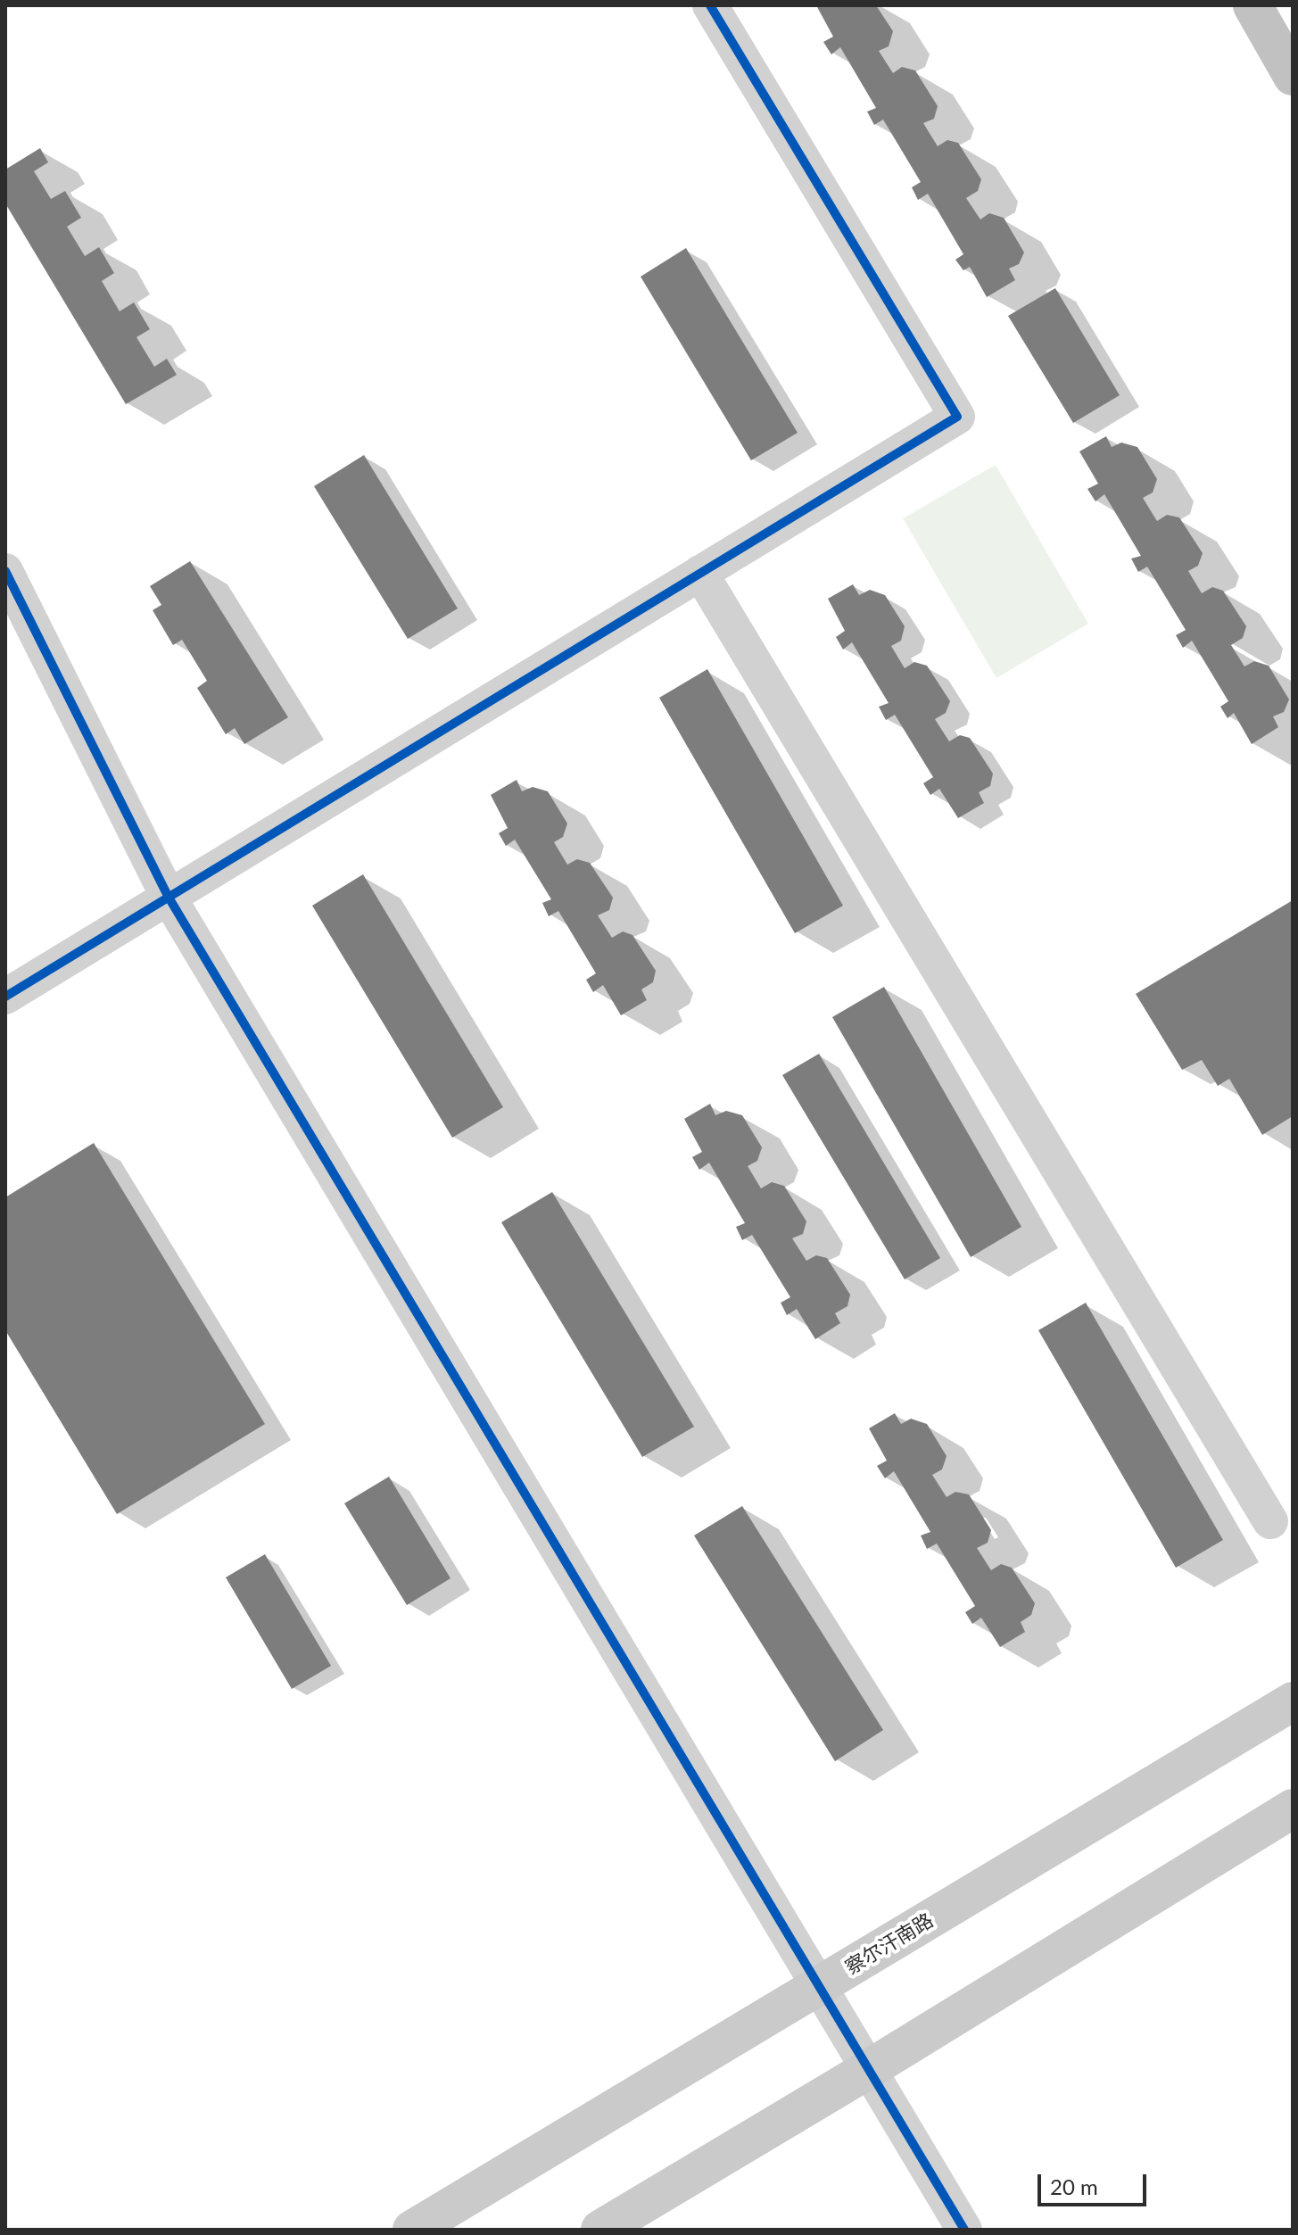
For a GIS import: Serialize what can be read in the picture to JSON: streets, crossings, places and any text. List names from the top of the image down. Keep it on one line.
{"streets":{"main road":["察尔汗南路"]},"scale_bar":"20 m"}
